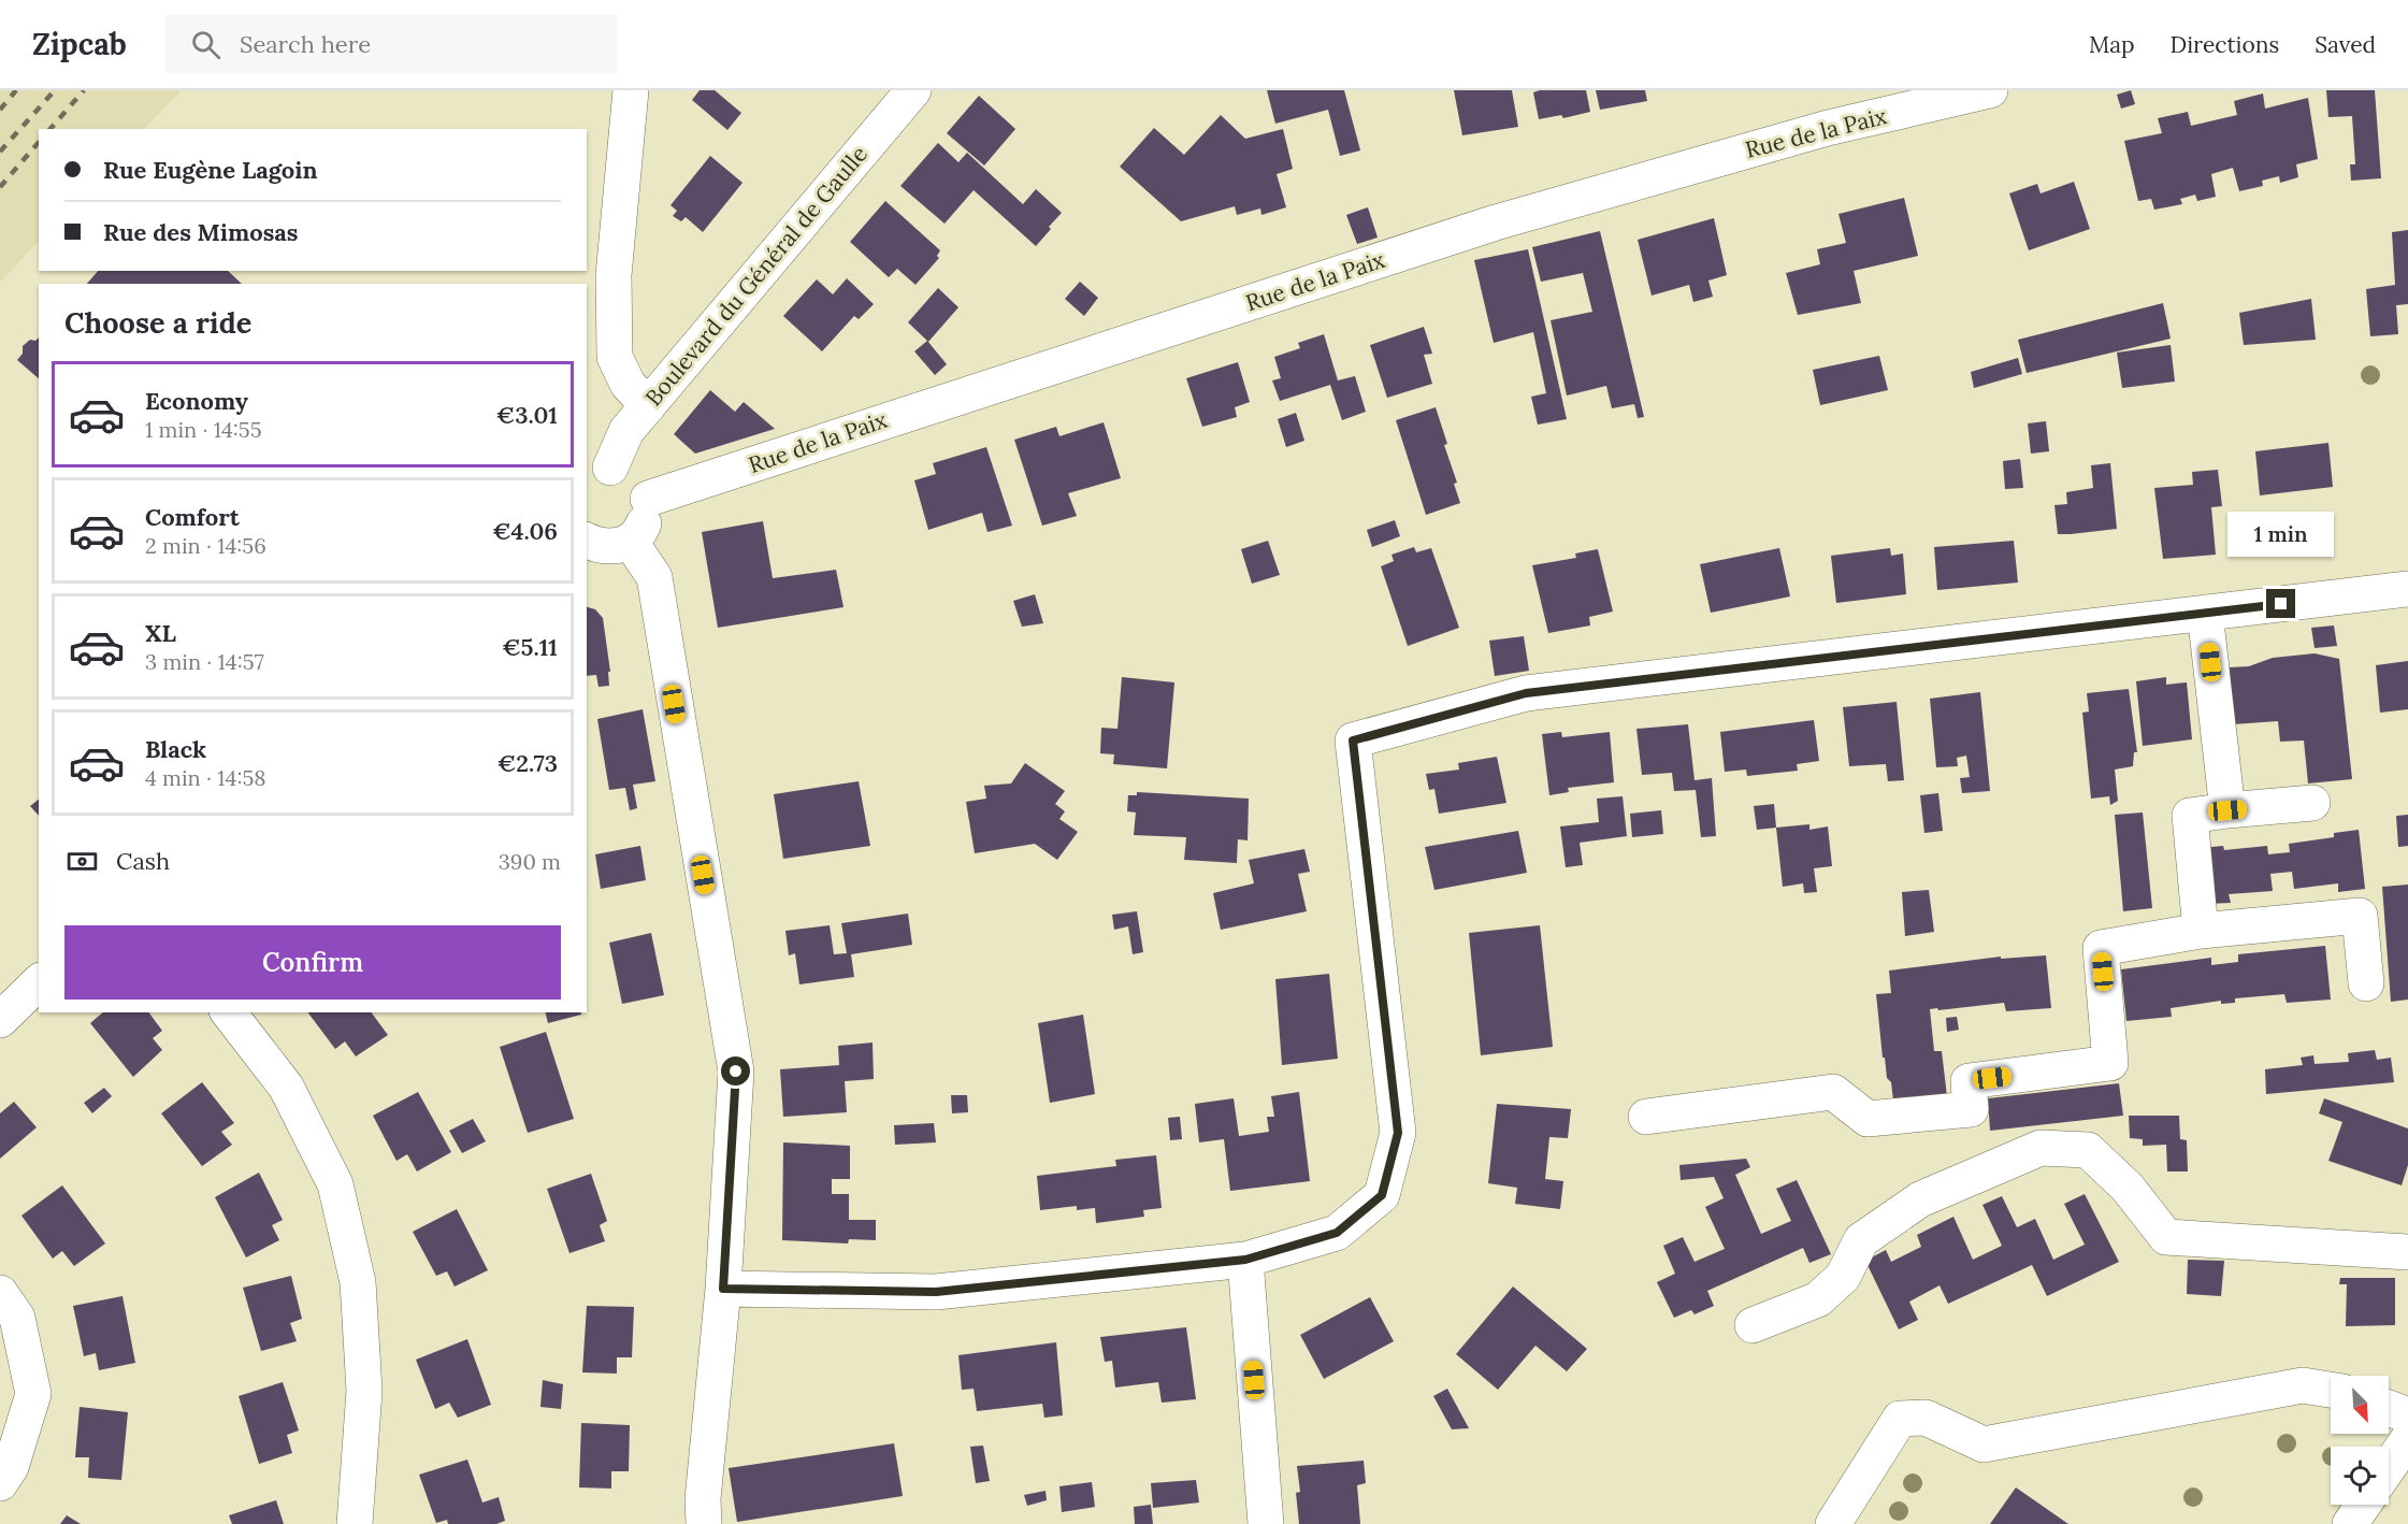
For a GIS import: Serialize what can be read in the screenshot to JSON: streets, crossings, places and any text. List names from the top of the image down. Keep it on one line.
{"streets":{"street":["Rue de la Paix","Boulevard du Général de Gaulle"]},"north":"bottom right","page":{"header":"Zipcab","search":"Search here","nav":["Map","Directions","Saved"],"banner":["Rue Eugène Lagoin","Rue des Mimosas"],"heading":"Choose a ride","list":[{"name":"Economy","note":"1 min · 14:55","value":"€3.01"},{"name":"Comfort","note":"2 min · 14:56","value":"€4.06"},{"name":"XL","note":"3 min · 14:57","value":"€5.11"},{"name":"Black","note":"4 min · 14:58","value":"€2.73"}],"bubble":"1 min","pay":["Cash","390 m"],"buttons":"Confirm"}}
